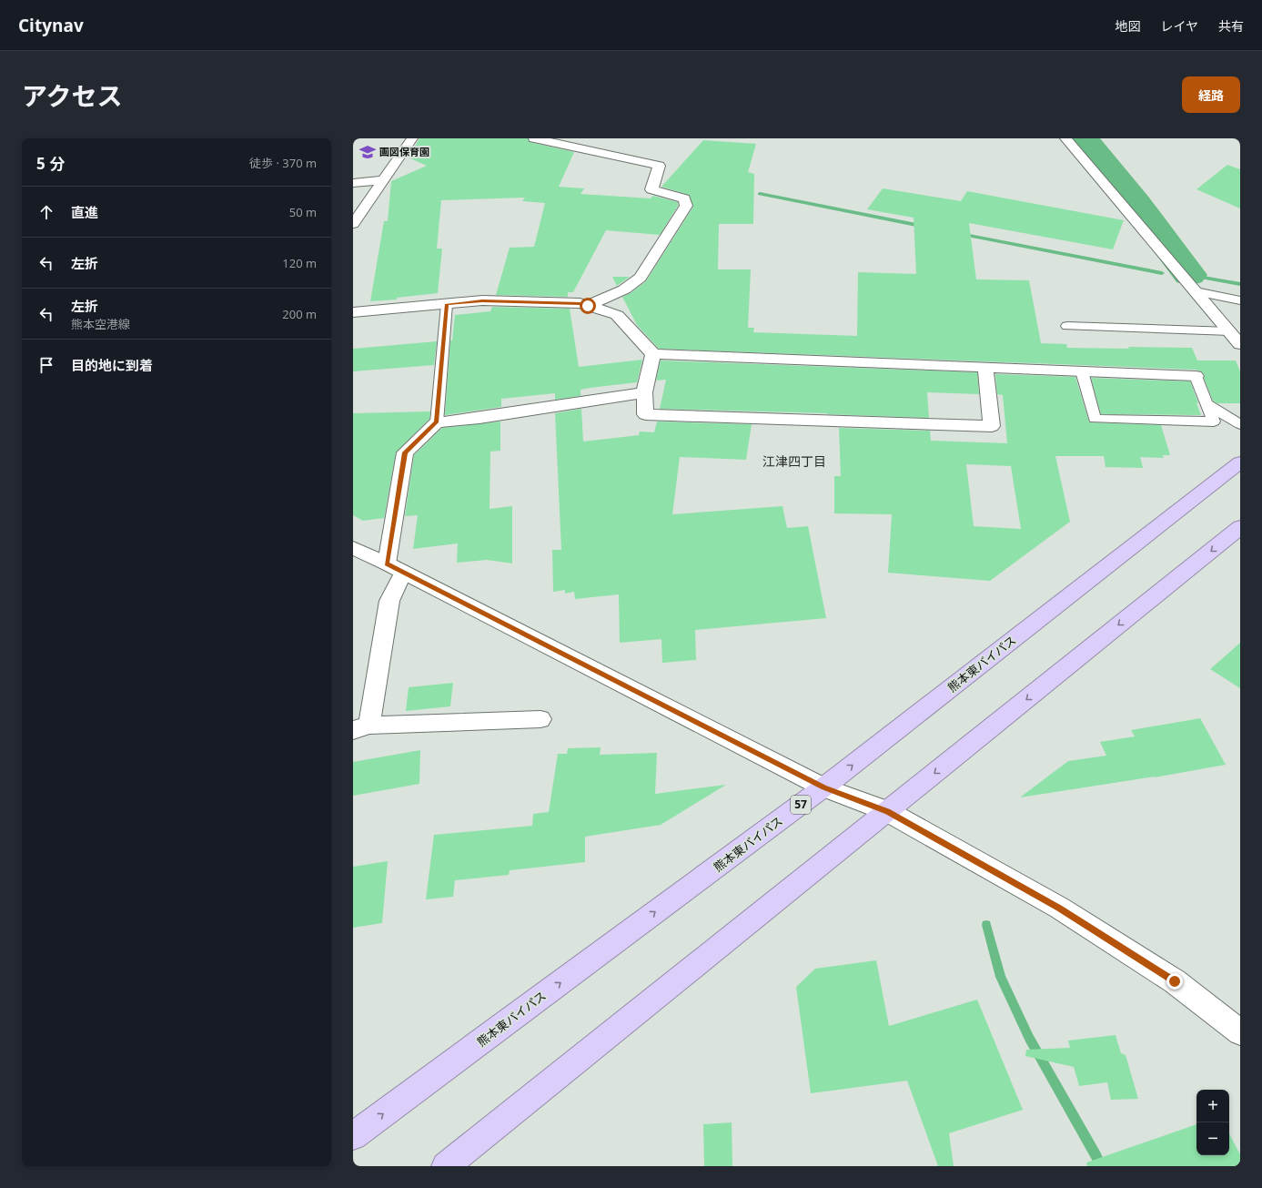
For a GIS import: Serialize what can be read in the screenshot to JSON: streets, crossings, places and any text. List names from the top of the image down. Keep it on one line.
{"streets":{"highway":["熊本東バイパス","57"]},"districts":["江津四丁目"],"places":{"school or university":["画図保育園"]},"page":{"header":"Citynav","nav":["地図","レイヤ","共有"],"title":"アクセス","buttons":"経路","heading":["5 分","徒歩 · 370 m"],"list":[["直進","50 m"],["左折","120 m"],["左折","熊本空港線","200 m"],"目的地に到着"],"map_buttons":["+","−"]}}
